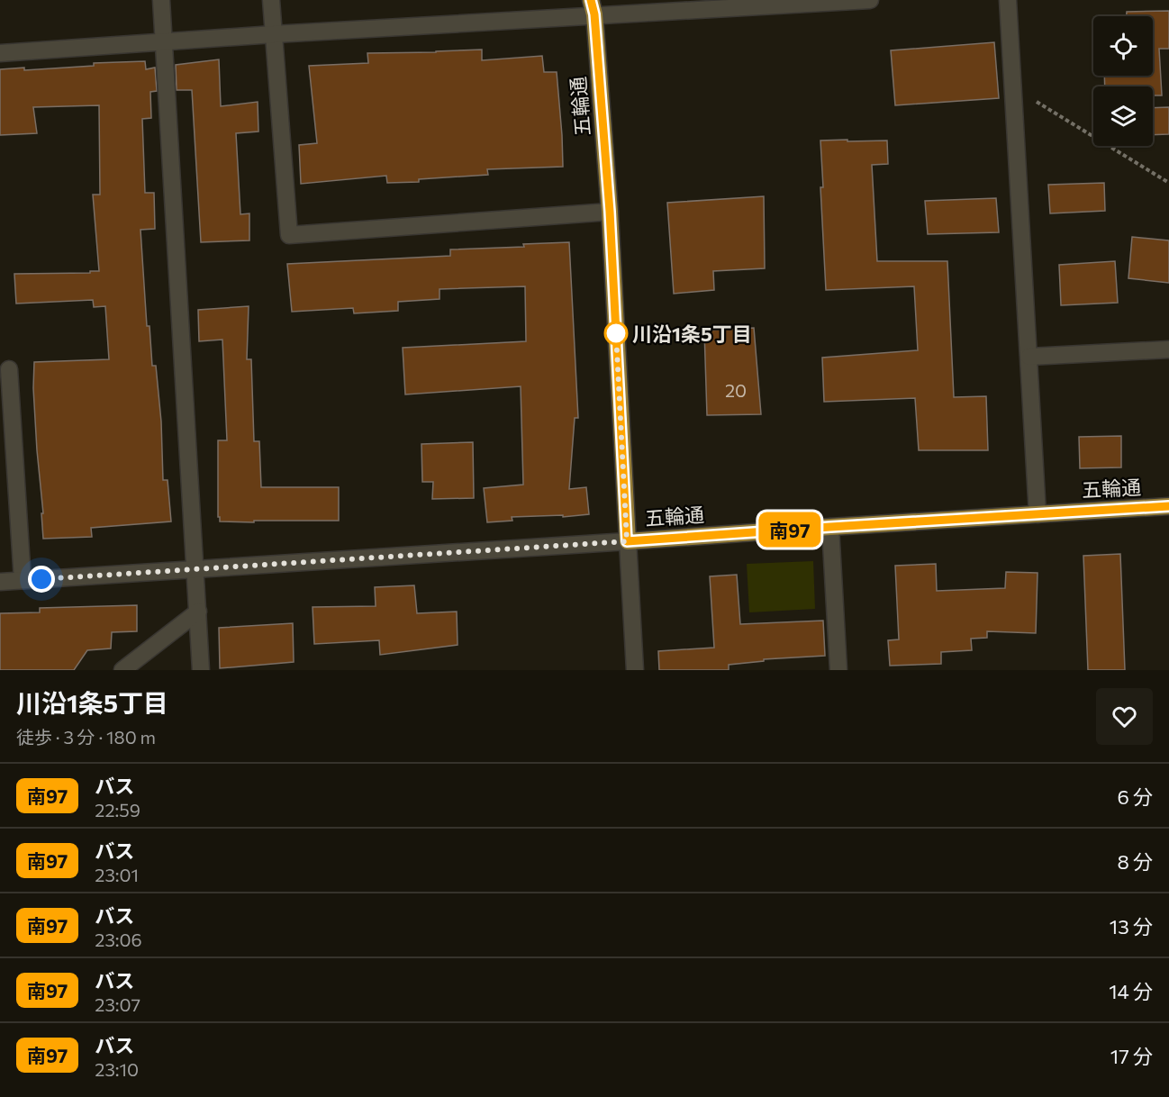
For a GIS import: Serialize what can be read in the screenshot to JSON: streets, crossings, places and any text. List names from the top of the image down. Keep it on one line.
{"streets":{"main road":["五輪通"]},"places":["川沿1条5丁目"],"lines":["bus line 南97"],"house_numbers":["20"],"page":{"on_map":"南97","heading":["川沿1条5丁目","徒歩 · 3 分 · 180 m"],"list":[{"mark":"南97","name":"バス","note":"22:59","value":"6 分"},{"mark":"南97","name":"バス","note":"23:01","value":"8 分"},{"mark":"南97","name":"バス","note":"23:06","value":"13 分"},{"mark":"南97","name":"バス","note":"23:07","value":"14 分"},{"mark":"南97","name":"バス","note":"23:10","value":"17 分"}]}}
